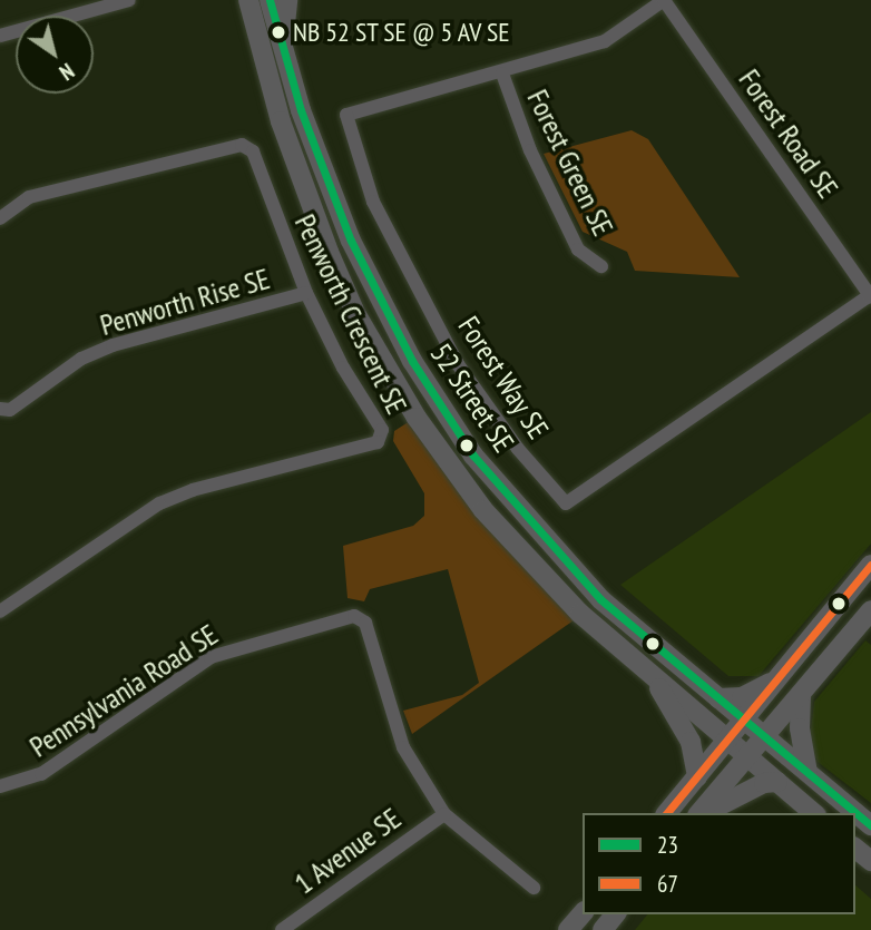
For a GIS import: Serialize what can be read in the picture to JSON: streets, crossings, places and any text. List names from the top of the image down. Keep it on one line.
{"streets":{"main road":["52 Street SE"],"street":["Forest Road SE","Forest Green SE","Penworth Rise SE","Penworth Crescent SE","Forest Way SE","Pennsylvania Road SE","1 Avenue SE"]},"crossings":[["Forest Road SE","Forest Way SE"],["Forest Green SE","Forest Way SE"],["Penworth Rise SE","Penworth Crescent SE"],["Pennsylvania Road SE","1 Avenue SE"]],"places":["NB 52 ST SE @ 5 AV SE"],"lines":["transit line 23","transit line 67"],"legend":["23","67"],"north":"bottom right"}
